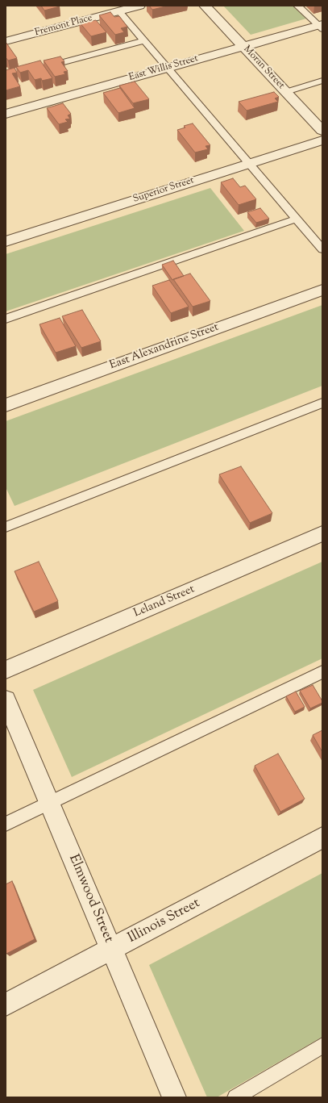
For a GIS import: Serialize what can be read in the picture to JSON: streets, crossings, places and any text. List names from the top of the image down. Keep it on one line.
{"streets":{"street":["Fremont Place","Moran Street","East Willis Street","Superior Street","East Alexandrine Street","Leland Street","Elmwood Street","Illinois Street"]},"crossings":[["Moran Street","East Willis Street"],["Elmwood Street","Illinois Street"]]}
